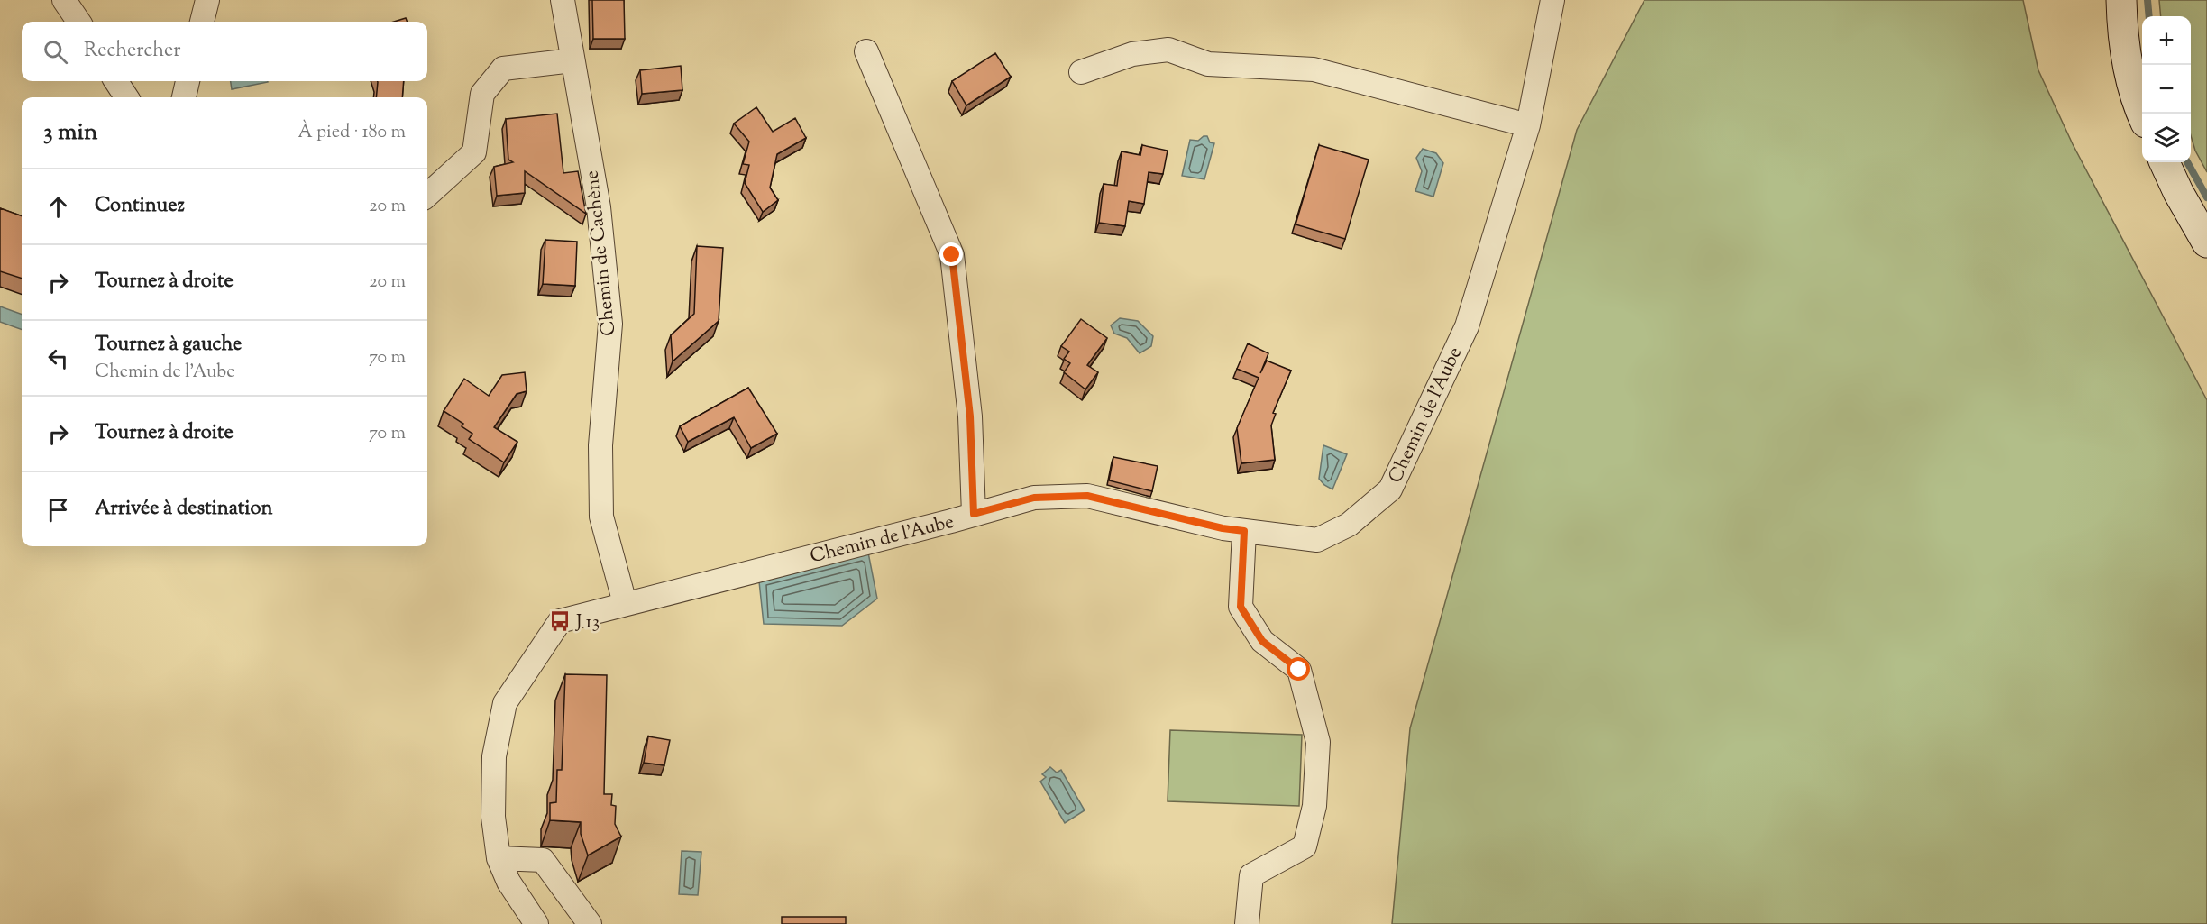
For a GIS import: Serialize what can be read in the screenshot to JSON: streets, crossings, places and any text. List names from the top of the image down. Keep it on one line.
{"streets":{"street":["Chemin de Cachène","Chemin de l'Aube"]},"crossings":[["Chemin de Cachène","Chemin de l'Aube"]],"places":{"bus stop":["J 13"]},"page":{"map_buttons":["+","−"],"search":"Rechercher","heading":["3 min","À pied · 180 m"],"list":[["Continuez","20 m"],["Tournez à droite","20 m"],["Tournez à gauche","Chemin de l'Aube","70 m"],["Tournez à droite","70 m"],"Arrivée à destination"]}}
